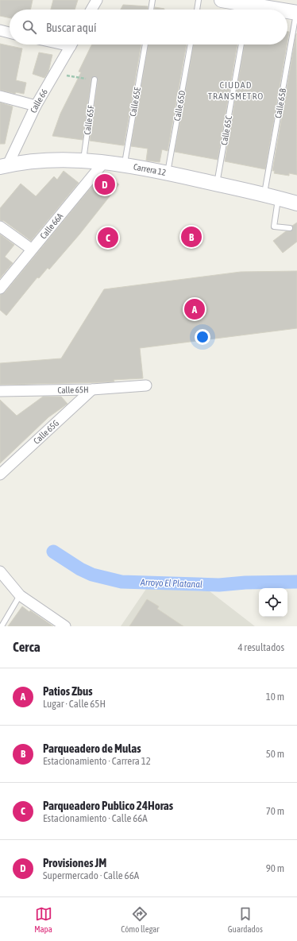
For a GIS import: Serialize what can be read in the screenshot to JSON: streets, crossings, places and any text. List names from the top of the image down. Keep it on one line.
{"streets":{"main road":["Carrera 12"],"street":["Calle 66","Calle 66A","Calle 65H","Calle 65G"],"lane":["Calle 65E","Calle 65B","Calle 65D","Calle 65F","Calle 65C"]},"crossings":[["Calle 66","Carrera 12"],["Calle 65E","Carrera 12"],["Calle 65B","Carrera 12"],["Calle 65D","Carrera 12"],["Calle 65F","Carrera 12"],["Calle 65C","Carrera 12"],["Carrera 12","Calle 66A"],["Calle 65H","Calle 65G"]],"districts":["CIUDAD TRANSMETRO"],"water":["Arroyo El Platanal"],"page":{"search":"Buscar aquí","pins":["D","B","C","A"],"heading":["Cerca","4 resultados"],"list":[{"mark":"A","name":"Patios Zbus","note":"Lugar · Calle 65H","value":"10 m"},{"mark":"B","name":"Parqueadero de Mulas","note":"Estacionamiento · Carrera 12","value":"50 m"},{"mark":"C","name":"Parqueadero Publico 24Horas","note":"Estacionamiento · Calle 66A","value":"70 m"},{"mark":"D","name":"Provisiones JM","note":"Supermercado · Calle 66A","value":"90 m"}],"nav":["Mapa","Cómo llegar","Guardados"]}}
